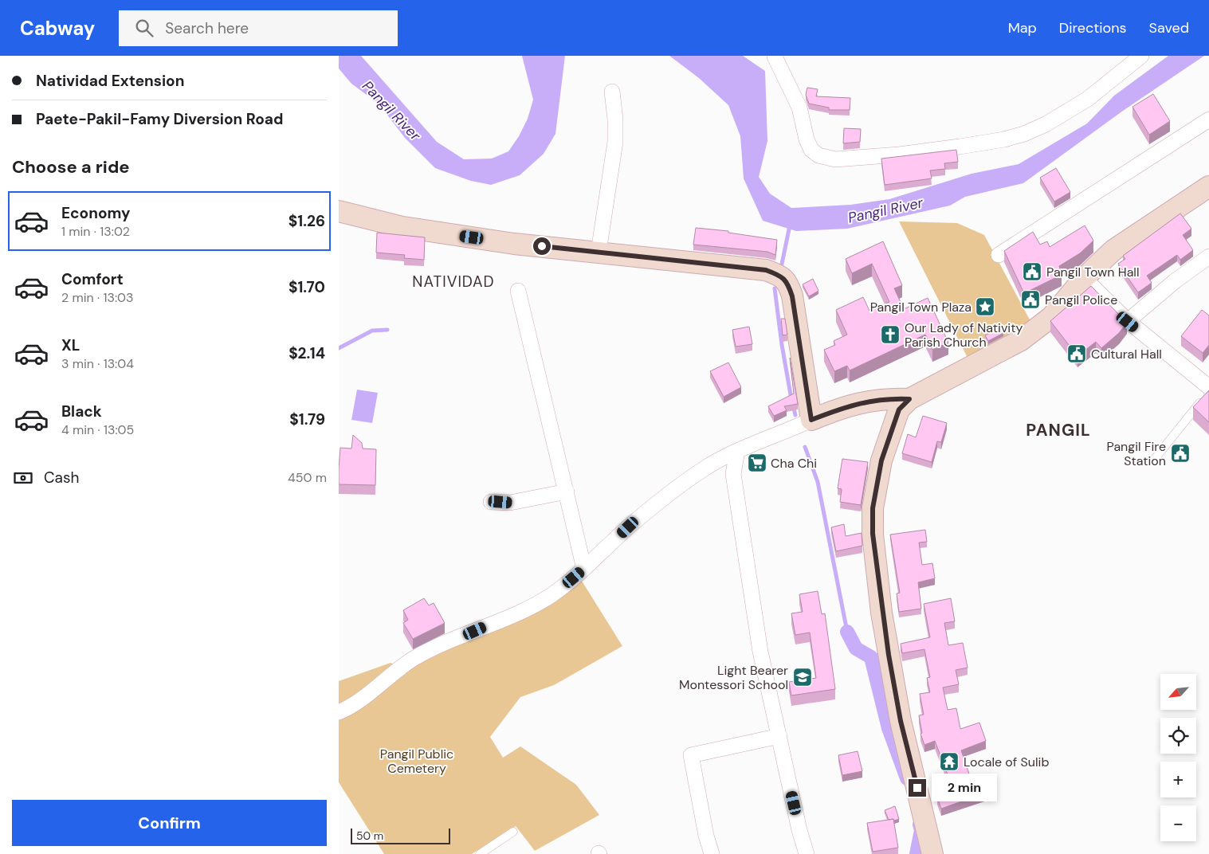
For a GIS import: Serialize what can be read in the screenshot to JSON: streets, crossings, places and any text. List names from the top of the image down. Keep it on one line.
{"districts":["NATIVIDAD","PANGIL"],"water":["Pangil River"],"parks":["Pangil Public Cemetery"],"places":{"public building":["Pangil Town Hall","Pangil Police","Cultural Hall","Pangil Fire Station"],"place":["Pangil Town Plaza"],"church":["Our Lady of Nativity Parish Church"],"supermarket":["Cha Chi"],"school or university":["Light Bearer Montessori School"],"temple":["Locale of Sulib"]},"scale_bar":"50 m","north":"bottom left","page":{"header":"Cabway","search":"Search here","nav":["Map","Directions","Saved"],"banner":["Natividad Extension","Paete-Pakil-Famy Diversion Road"],"heading":"Choose a ride","list":[{"name":"Economy","note":"1 min · 13:02","value":"$1.26"},{"name":"Comfort","note":"2 min · 13:03","value":"$1.70"},{"name":"XL","note":"3 min · 13:04","value":"$2.14"},{"name":"Black","note":"4 min · 13:05","value":"$1.79"}],"pay":["Cash","450 m"],"map_buttons":["+","−"],"bubble":"2 min","buttons":"Confirm","scale":"50 m"}}
